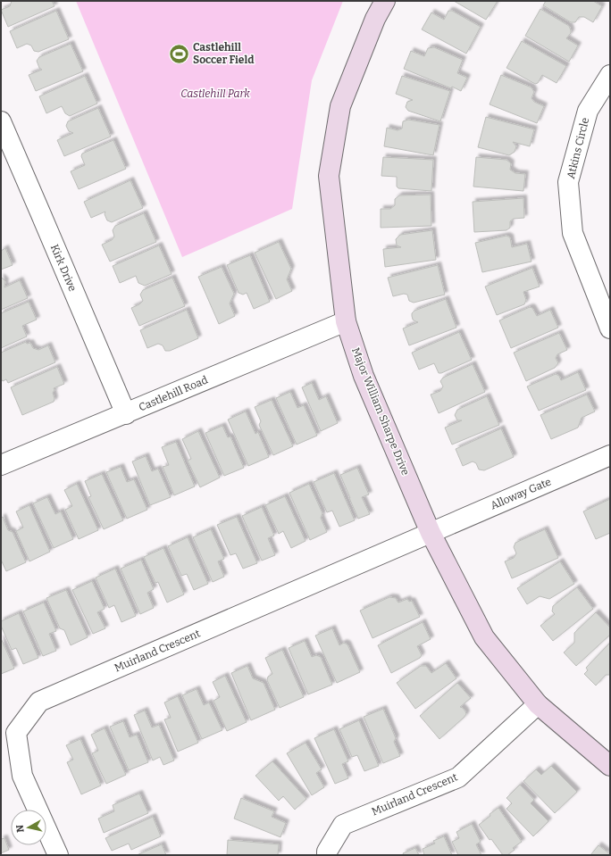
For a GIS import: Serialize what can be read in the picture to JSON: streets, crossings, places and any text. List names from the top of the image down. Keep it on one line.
{"streets":{"street":["Atkins Circle","Kirk Drive","Castlehill Road","Major William Sharpe Drive","Alloway Gate","Muirland Crescent"]},"crossings":[["Kirk Drive","Castlehill Road"],["Castlehill Road","Major William Sharpe Drive"],["Major William Sharpe Drive","Alloway Gate"],["Major William Sharpe Drive","Muirland Crescent"],["Alloway Gate","Muirland Crescent"]],"parks":["Castlehill Park"],"places":{"sports":["Castlehill Soccer Field"]},"north":"left"}
